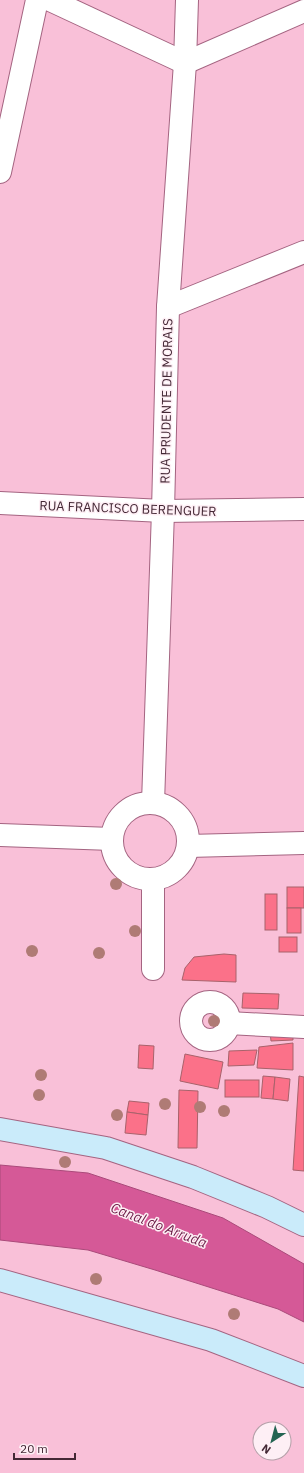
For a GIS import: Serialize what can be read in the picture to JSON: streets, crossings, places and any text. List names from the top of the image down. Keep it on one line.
{"streets":{"street":["RUA PRUDENTE DE MORAIS","RUA FRANCISCO BERENGUER"]},"crossings":[["RUA PRUDENTE DE MORAIS","RUA FRANCISCO BERENGUER"]],"water":["Canal do Arruda"],"scale_bar":"20 m","north":"bottom left"}
